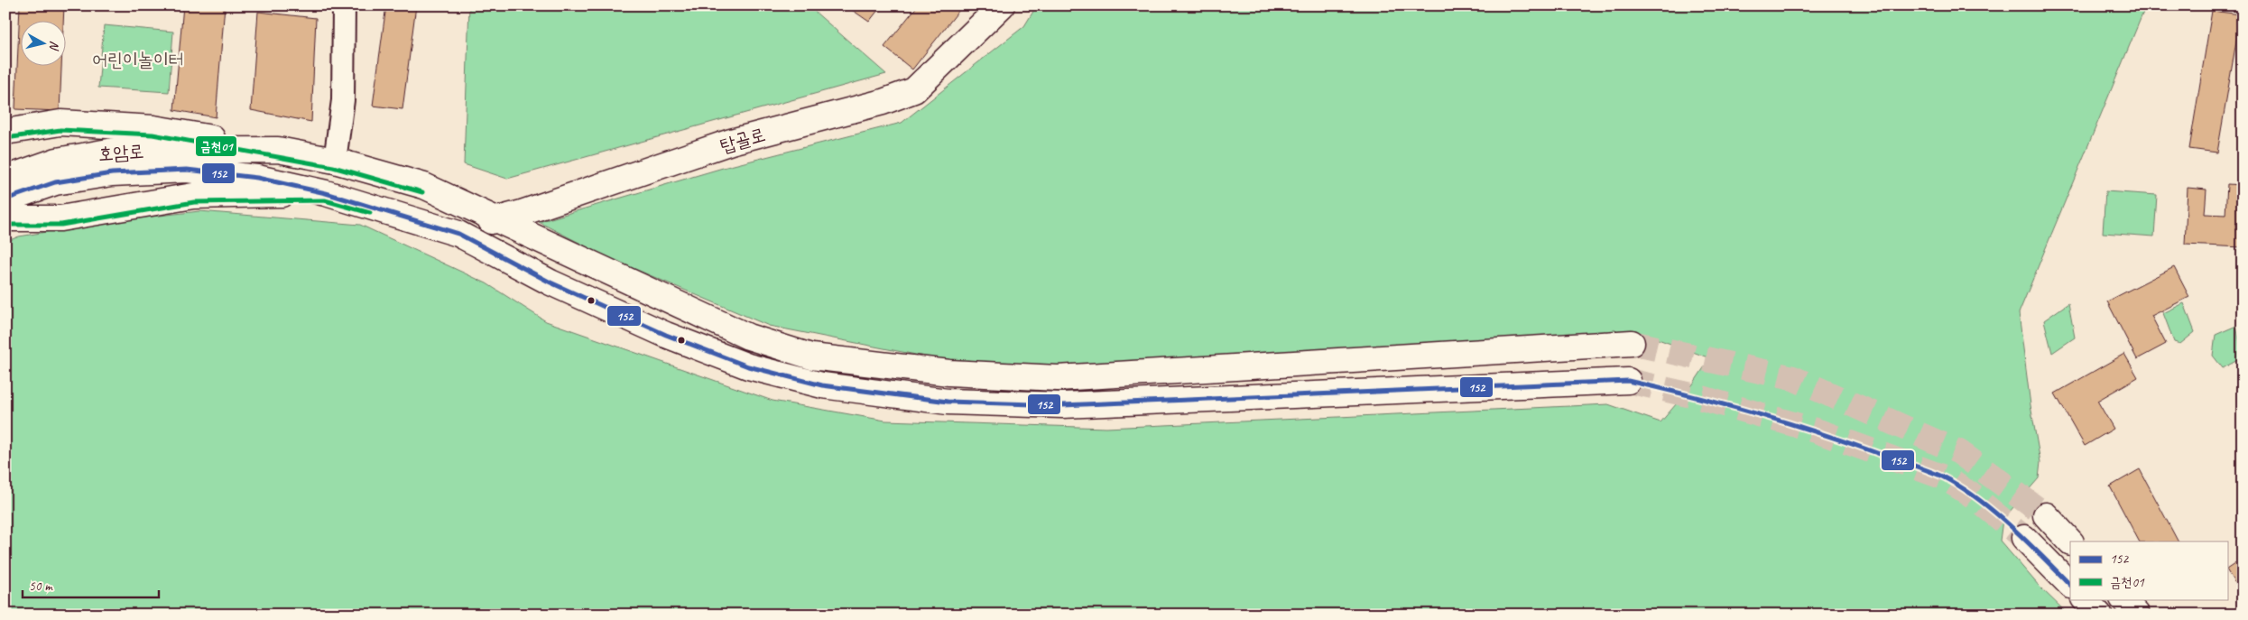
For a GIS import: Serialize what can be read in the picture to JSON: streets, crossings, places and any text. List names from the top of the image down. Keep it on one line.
{"streets":{"main road":["탑골로","호암로"]},"crossings":[["탑골로","호암로"]],"parks":["어린이놀이터"],"lines":["transit line 금천01","transit line 152"],"legend":["152","금천01"],"scale_bar":"50 m","north":"right"}
